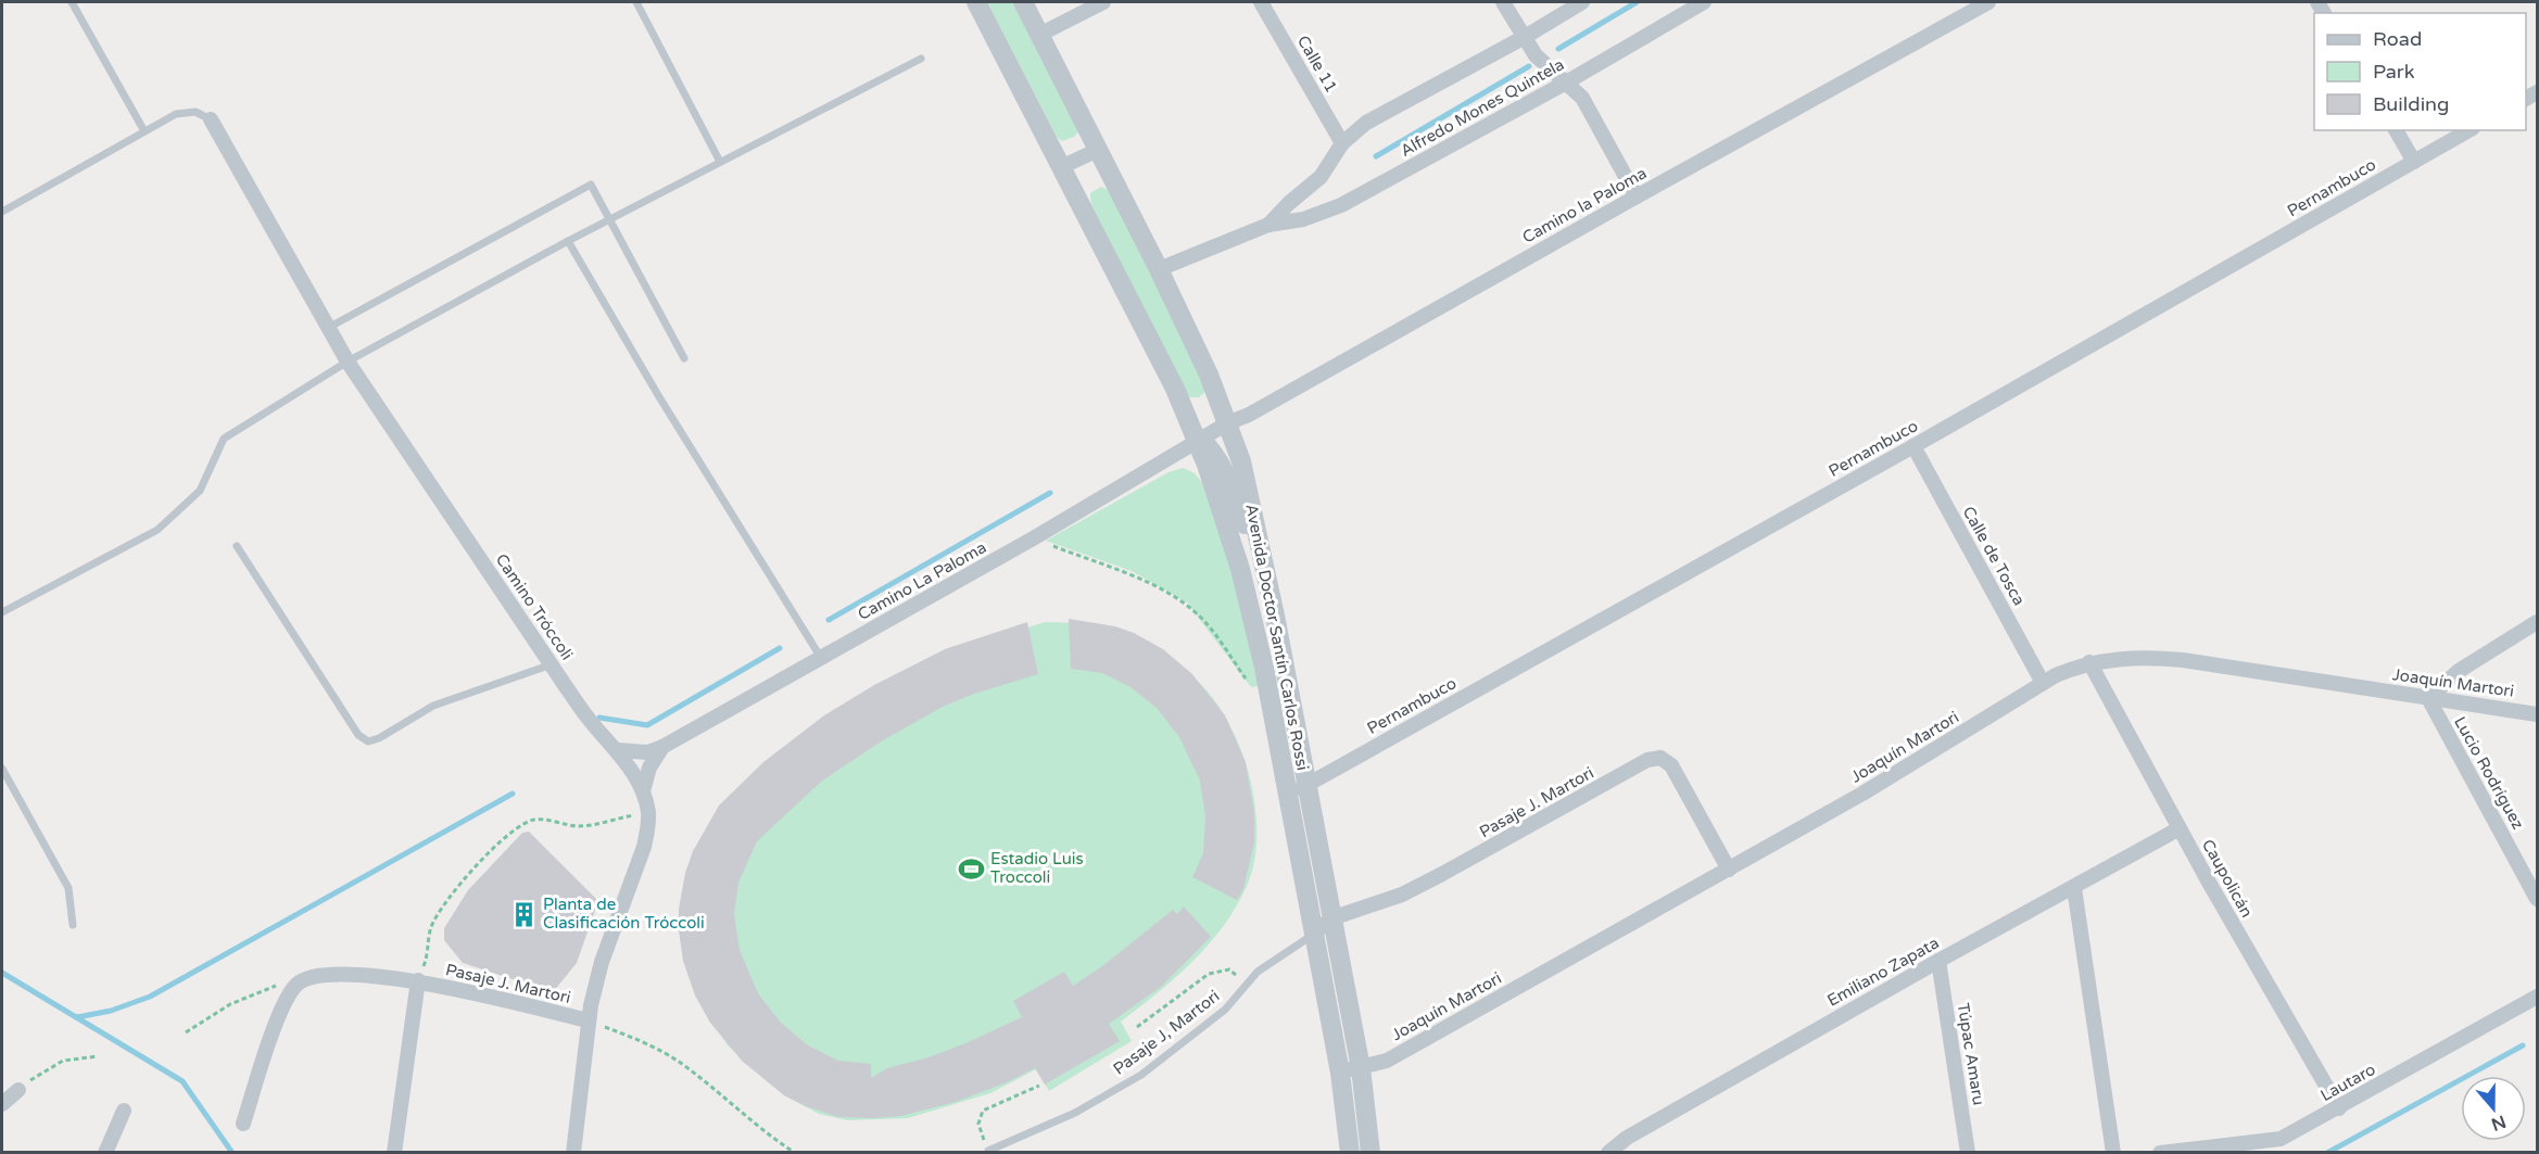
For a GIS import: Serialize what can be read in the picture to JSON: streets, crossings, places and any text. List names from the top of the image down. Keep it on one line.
{"streets":{"street":["Calle 11","Alfredo Mones Quintela","Pernambuco","Camino la Paloma","Calle de Tosca","Camino La Paloma","Camino Tróccoli","Avenida Doctor Santín Carlos Rossi","Joaquín Martori","Lucio Rodríguez","Pasaje J. Martori","Caupolicán","Emiliano Zapata","Túpac Amaru","Lautaro"],"lane":["Pasaje J, Martori"]},"crossings":[["Calle 11","Alfredo Mones Quintela"],["Alfredo Mones Quintela","Avenida Doctor Santín Carlos Rossi"],["Pernambuco","Calle de Tosca"],["Pernambuco","Avenida Doctor Santín Carlos Rossi"],["Camino la Paloma","Camino La Paloma"],["Camino la Paloma","Avenida Doctor Santín Carlos Rossi"],["Calle de Tosca","Joaquín Martori"],["Camino La Paloma","Camino Tróccoli"],["Camino La Paloma","Avenida Doctor Santín Carlos Rossi"],["Camino Tróccoli","Pasaje J. Martori"],["Avenida Doctor Santín Carlos Rossi","Joaquín Martori"],["Avenida Doctor Santín Carlos Rossi","Pasaje J. Martori"],["Avenida Doctor Santín Carlos Rossi","Pasaje J, Martori"],["Joaquín Martori","Lucio Rodríguez"],["Joaquín Martori","Pasaje J. Martori"],["Joaquín Martori","Caupolicán"],["Pasaje J. Martori","Pasaje J, Martori"],["Caupolicán","Emiliano Zapata"],["Caupolicán","Lautaro"],["Emiliano Zapata","Túpac Amaru"]],"places":{"sports":["Estadio Luis Troccoli"],"building":["Planta de Clasificación Tróccoli"]},"legend":["Road","Park","Building"],"north":"bottom"}
